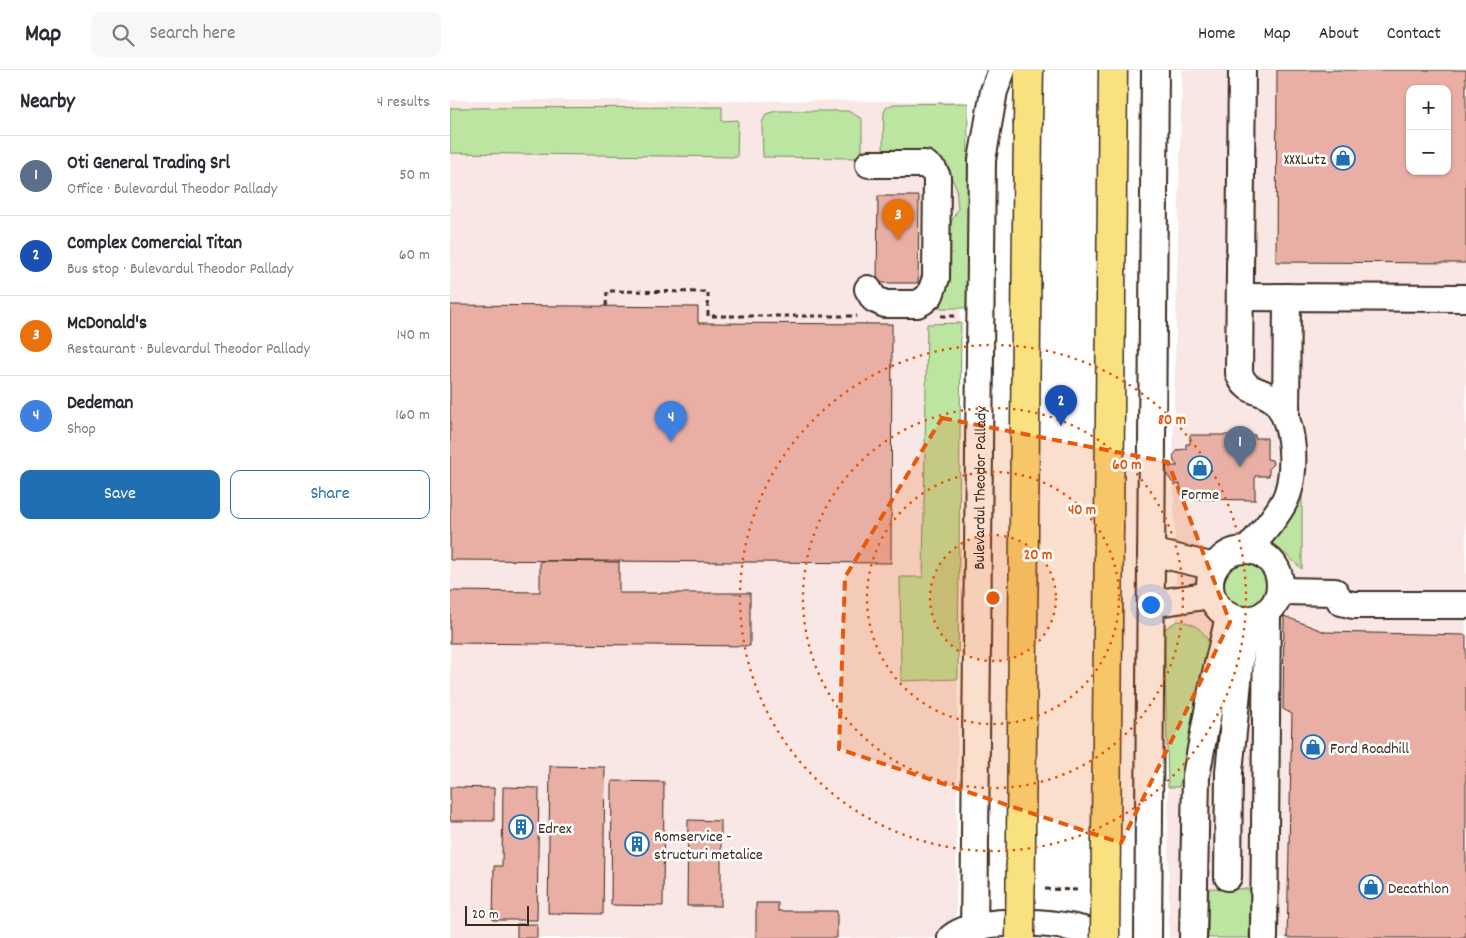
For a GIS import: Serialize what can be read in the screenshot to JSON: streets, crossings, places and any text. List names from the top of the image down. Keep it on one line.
{"streets":{"street":["Bulevardul Theodor Pallady"]},"places":{"shop":["XXXLutz","Forme","Ford Roadhill","Decathlon"],"building":["Edrex","Romservice - structuri metalice"]},"scale_bar":"20 m","page":{"header":"Map","search":"Search here","nav":["Home","Map","About","Contact"],"heading":["Nearby","4 results"],"map_buttons":["+","−"],"list":[{"mark":"1","name":"Oti General Trading Srl","note":"Office · Bulevardul Theodor Pallady","value":"50 m"},{"mark":"2","name":"Complex Comercial Titan","note":"Bus stop · Bulevardul Theodor Pallady","value":"60 m"},{"mark":"3","name":"McDonald's","note":"Restaurant · Bulevardul Theodor Pallady","value":"140 m"},{"mark":"4","name":"Dedeman","note":"Shop","value":"160 m"}],"pins":["3","2","4","1"],"buttons":["Save","Share"],"scale":"20 m"},"rings":["80 m","60 m","40 m","20 m"]}
